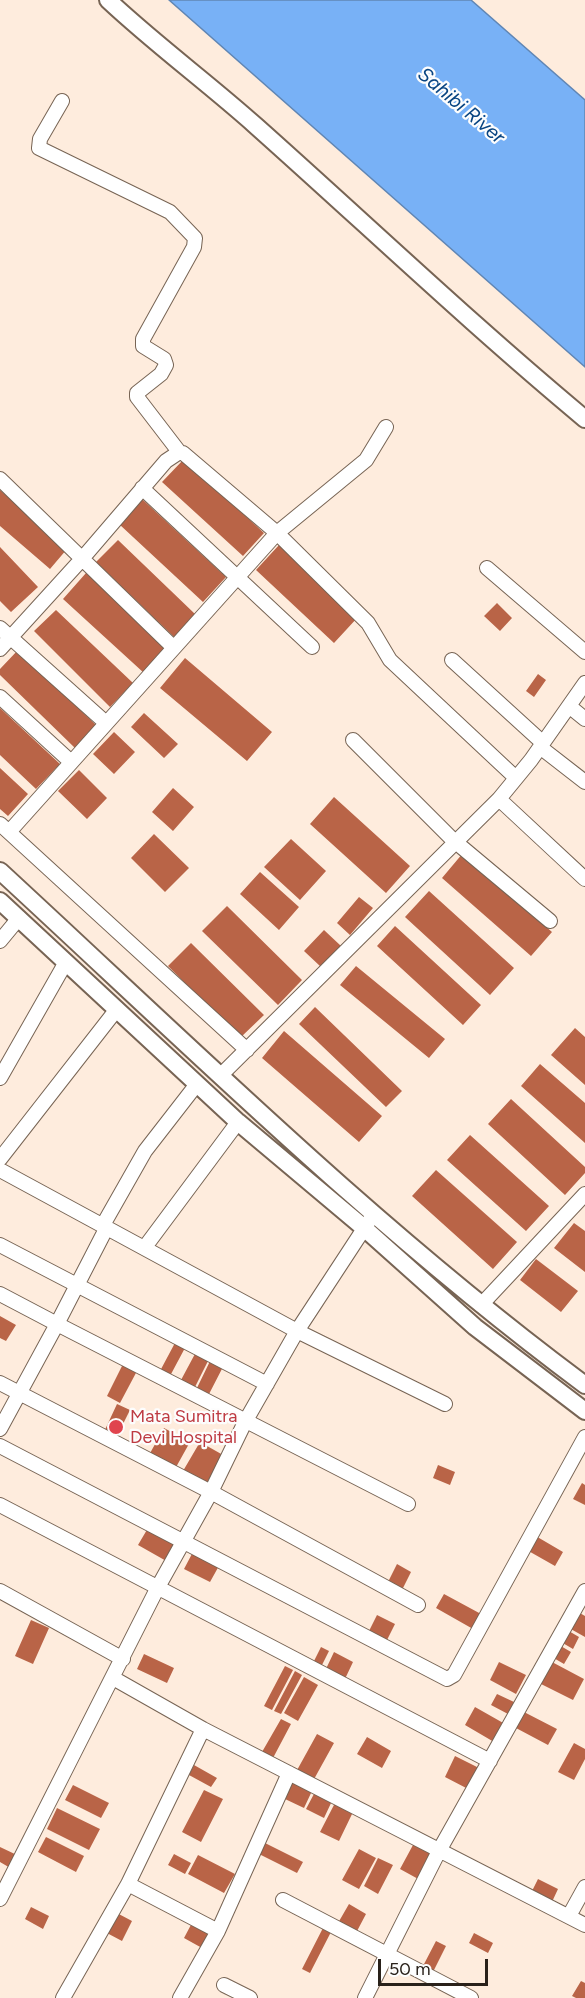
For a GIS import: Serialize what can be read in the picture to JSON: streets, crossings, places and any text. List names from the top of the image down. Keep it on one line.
{"water":["Sahibi River"],"places":["Mata Sumitra Devi Hospital"],"scale_bar":"50 m"}
